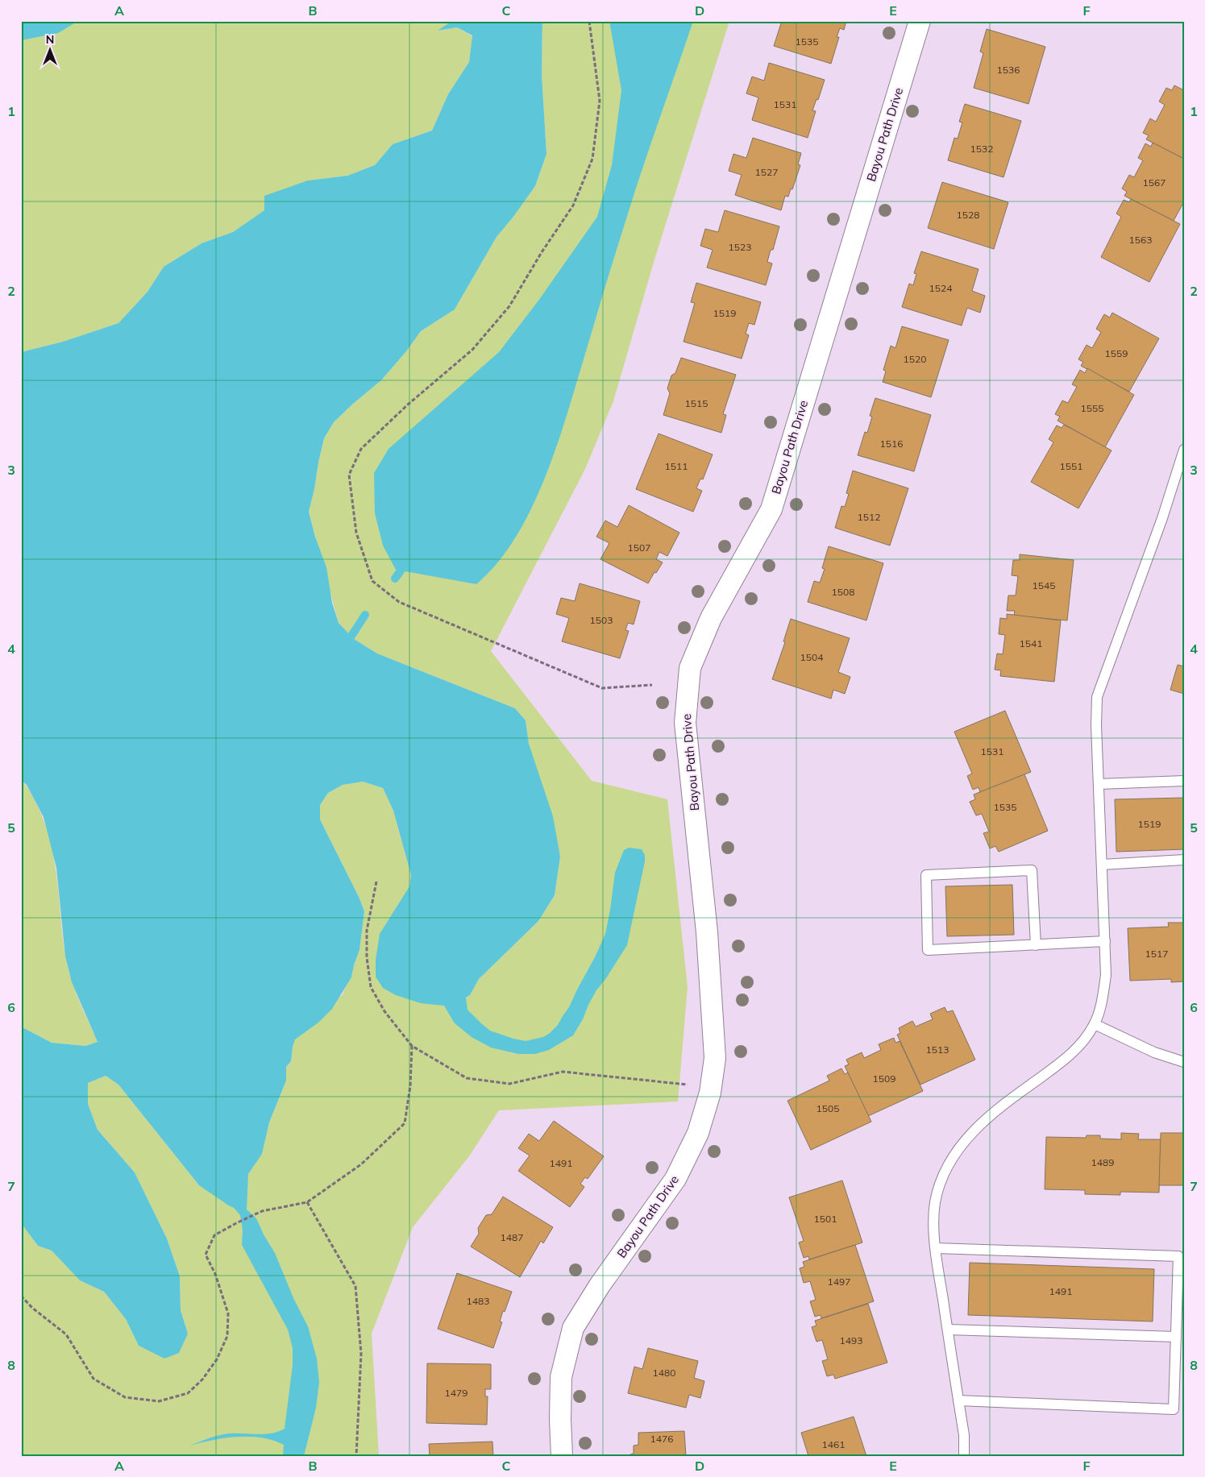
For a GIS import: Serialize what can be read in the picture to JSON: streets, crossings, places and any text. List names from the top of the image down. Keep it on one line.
{"streets":{"street":["Bayou Path Drive"]},"house_numbers":["1535","1536","1531","1532","1527","1567","1528","1563","1523","1524","1519","1559","1520","1515","1555","1516","1511","1551","1512","1507","1545","1508","1503","1541","1504","1531","1535","1519","1517","1513","1509","1505","1489","1491","1501","1487","1497","1491","1483","1493","1480","1479","1476","1461"],"north":"top","grid":{"columns":["A","B","C","D","E","F"],"rows":["1","2","3","4","5","6","7","8"]}}
